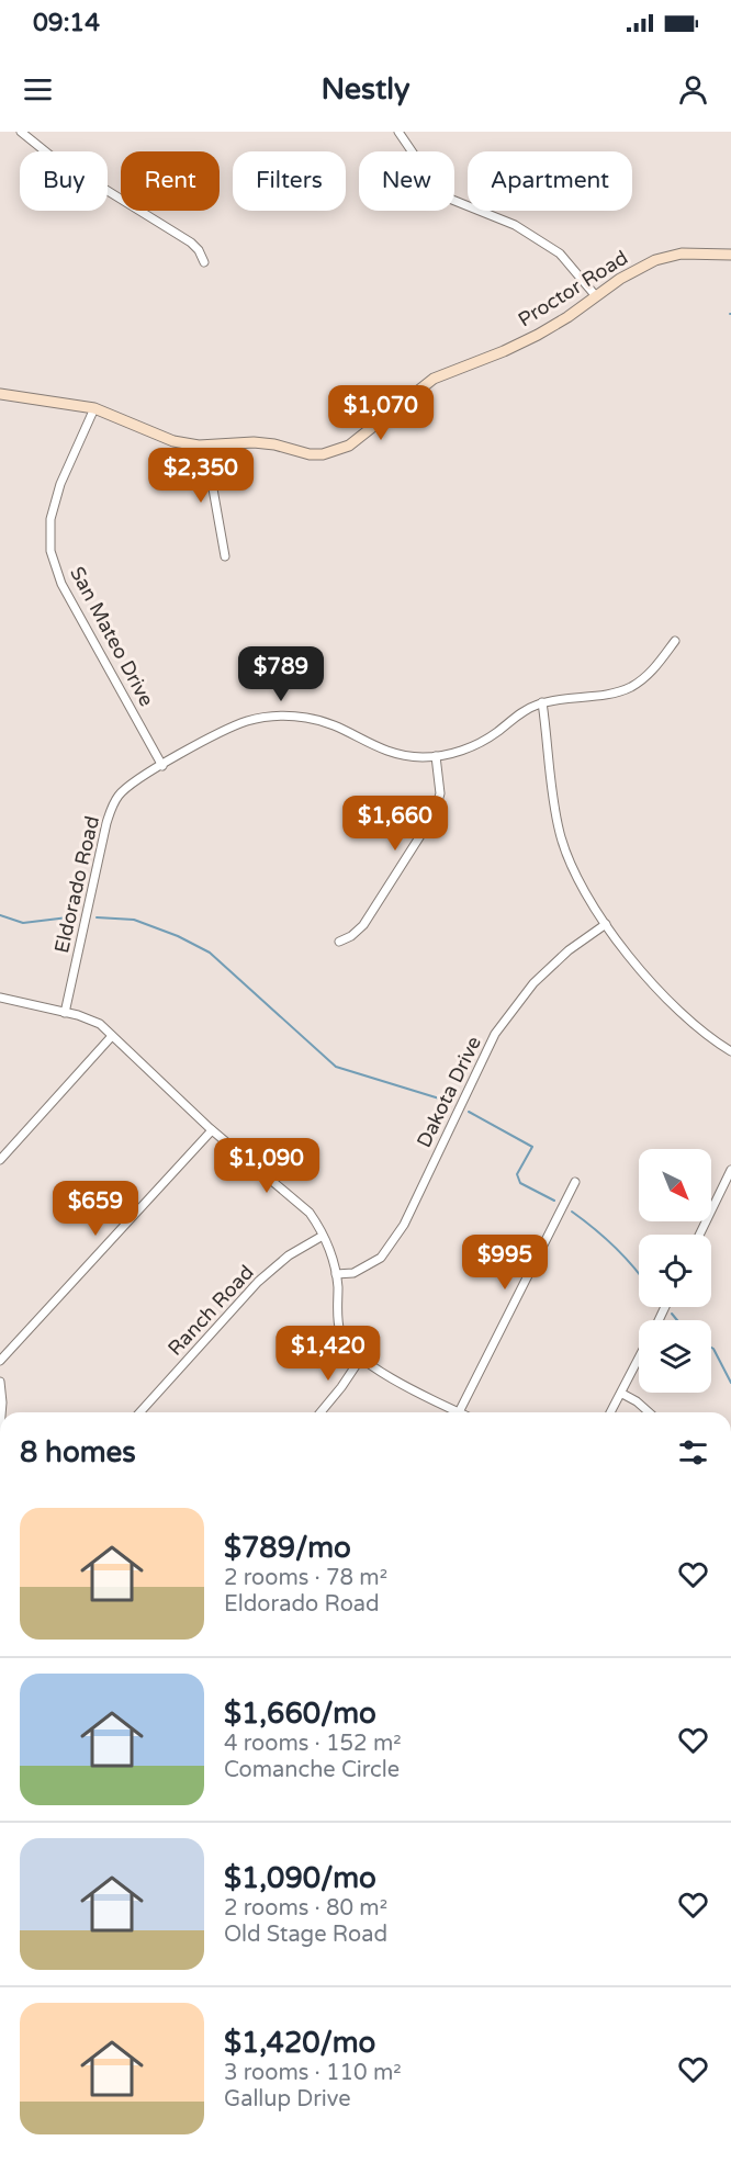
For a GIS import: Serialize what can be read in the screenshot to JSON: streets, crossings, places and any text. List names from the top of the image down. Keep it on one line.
{"streets":{"main road":["Proctor Road"],"street":["San Mateo Drive","Eldorado Road","Dakota Drive","Ranch Road"]},"crossings":[["Proctor Road","San Mateo Drive"],["San Mateo Drive","Eldorado Road"]],"north":"bottom right","page":{"status":"09:14","header":"Nestly","chip":["Buy","Rent","Filters","New","Apartment"],"price":["$1,070","$2,350","$789","$1,660","$1,090","$659","$995","$1,420"],"heading":"8 homes","list":[{"name":"$789/mo","note":"2 rooms · 78 m² · Eldorado Road"},{"name":"$1,660/mo","note":"4 rooms · 152 m² · Comanche Circle"},{"name":"$1,090/mo","note":"2 rooms · 80 m² · Old Stage Road"},{"name":"$1,420/mo","note":"3 rooms · 110 m² · Gallup Drive"}]}}
